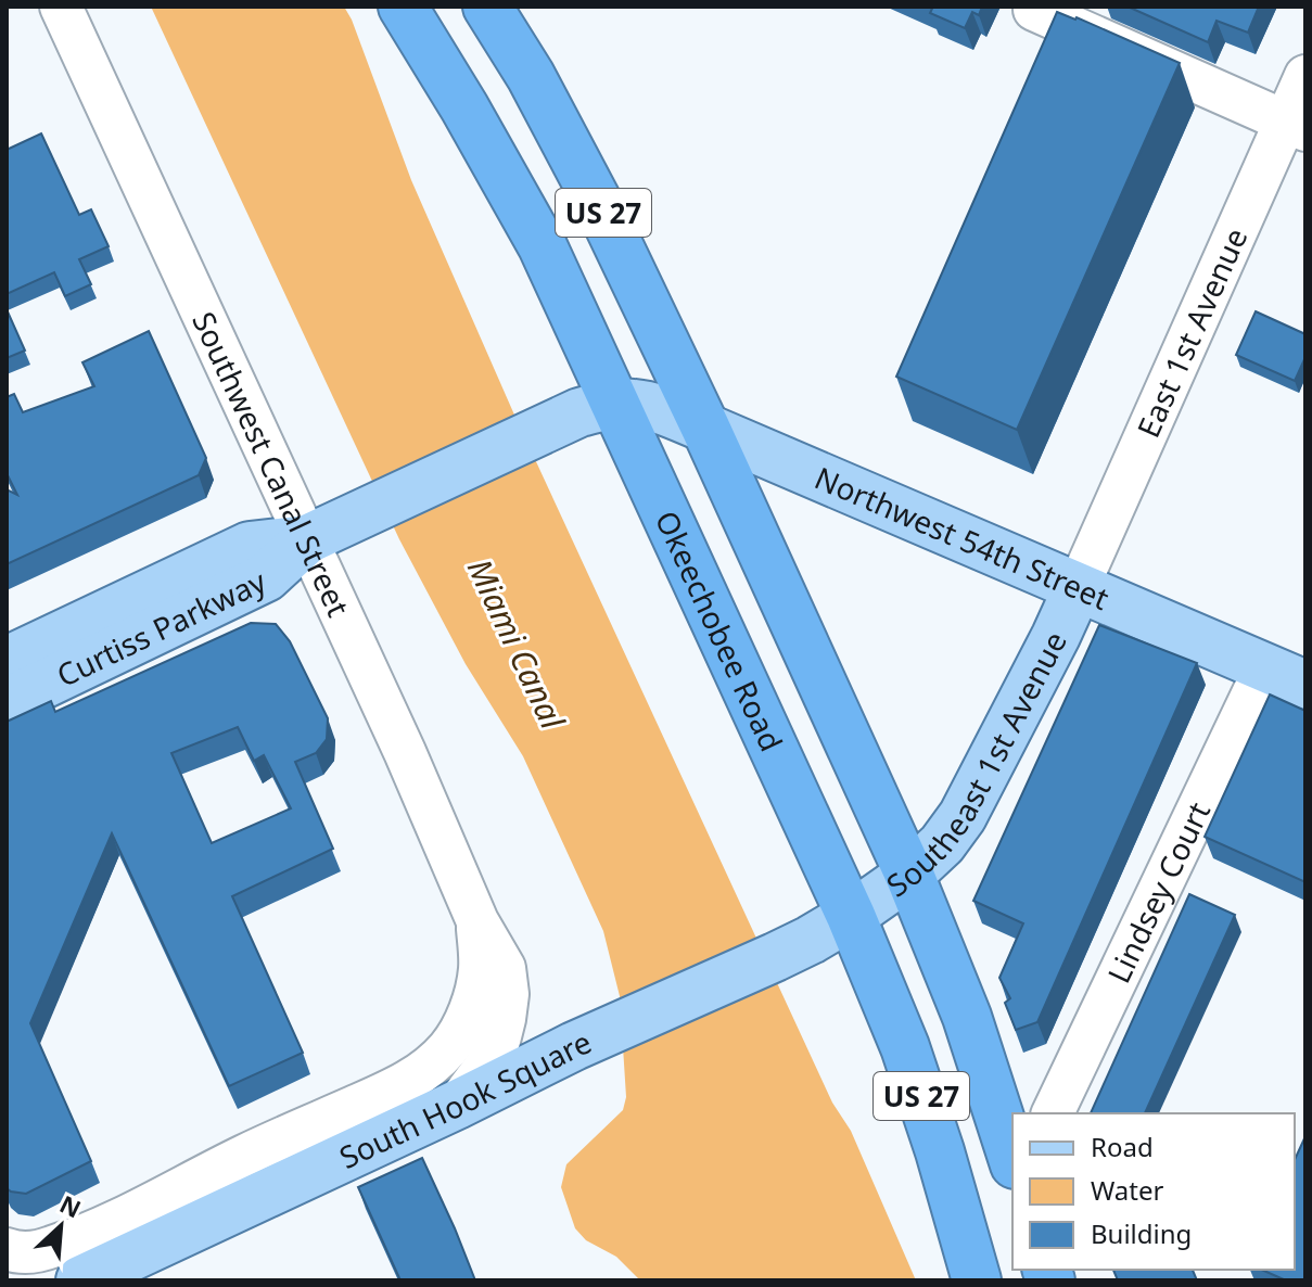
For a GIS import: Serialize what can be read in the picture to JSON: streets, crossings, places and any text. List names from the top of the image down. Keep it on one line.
{"streets":{"highway":["US 27","Okeechobee Road"],"main road":["Northwest 54th Street","Curtiss Parkway","Southeast 1st Avenue","South Hook Square"],"street":["East 1st Avenue","Southwest Canal Street","Lindsey Court"]},"crossings":[["US 27","Northwest 54th Street"],["US 27","Southeast 1st Avenue"],["East 1st Avenue","Northwest 54th Street"],["East 1st Avenue","Southeast 1st Avenue"],["Southwest Canal Street","Curtiss Parkway"],["Southwest Canal Street","South Hook Square"],["Northwest 54th Street","Curtiss Parkway"],["Northwest 54th Street","Okeechobee Road"],["Northwest 54th Street","Southeast 1st Avenue"],["Northwest 54th Street","Lindsey Court"],["Curtiss Parkway","Okeechobee Road"],["Okeechobee Road","Southeast 1st Avenue"],["Okeechobee Road","South Hook Square"],["Southeast 1st Avenue","South Hook Square"]],"water":["Miami Canal"],"legend":["Road","Water","Building"],"north":"top right"}
